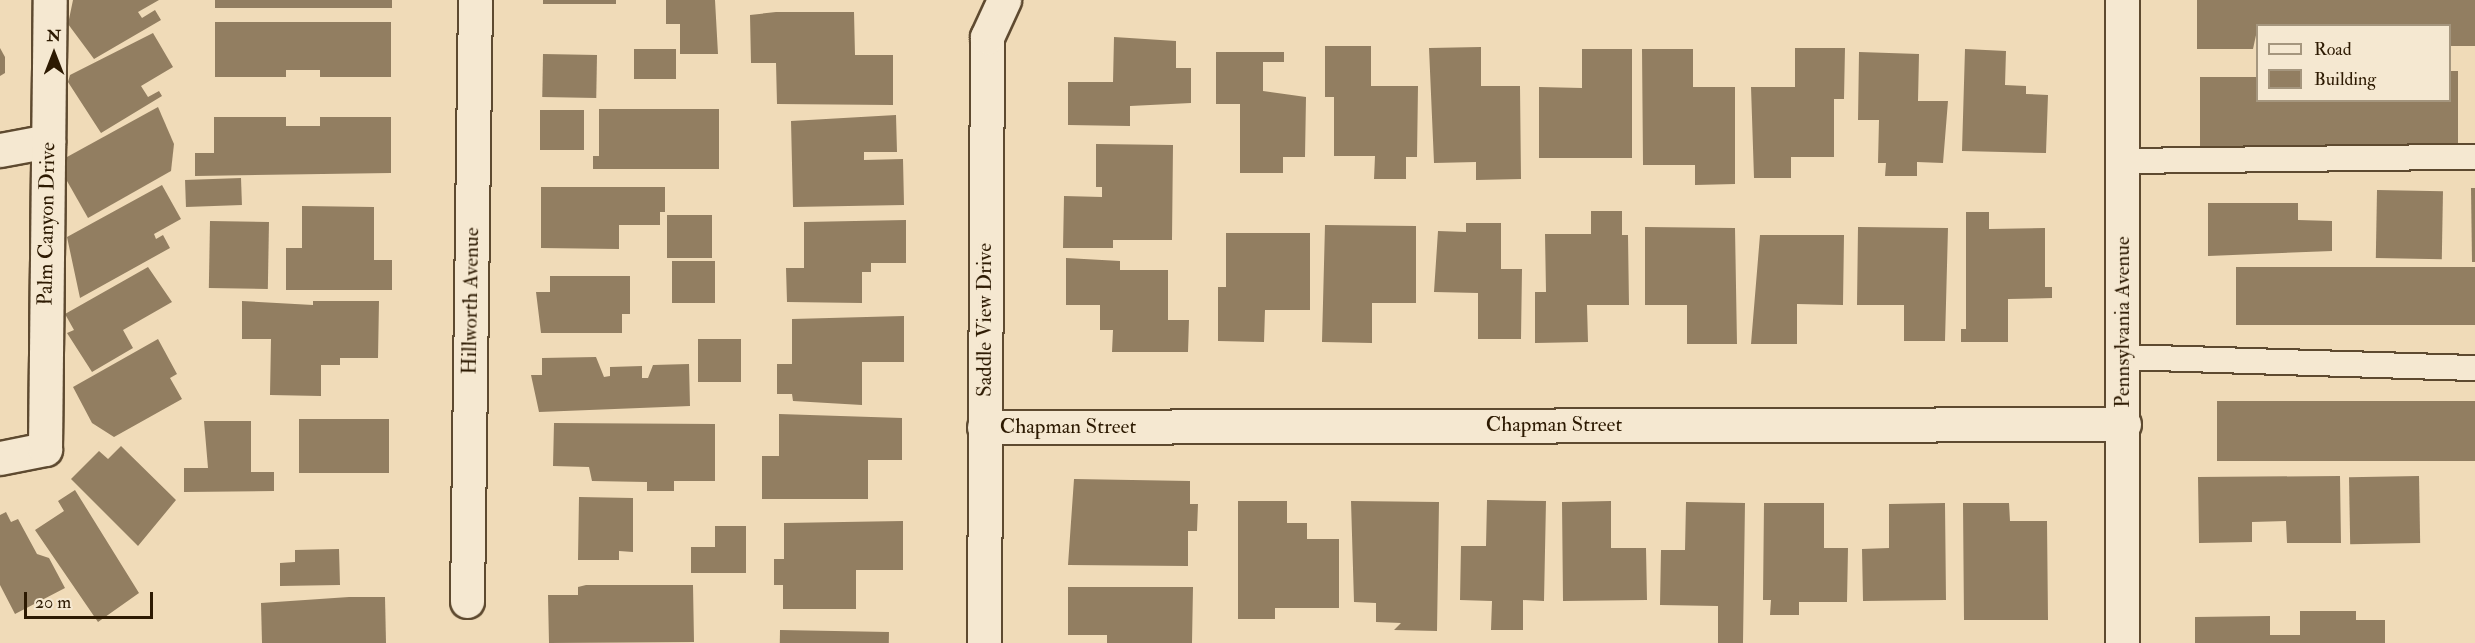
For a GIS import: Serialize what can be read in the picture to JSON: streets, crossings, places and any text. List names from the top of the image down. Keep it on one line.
{"streets":{"street":["Palm Canyon Drive","Hillworth Avenue","Saddle View Drive","Pennsylvania Avenue","Chapman Street"]},"crossings":[["Saddle View Drive","Chapman Street"],["Pennsylvania Avenue","Chapman Street"]],"legend":["Road","Building"],"scale_bar":"20 m","north":"top"}
